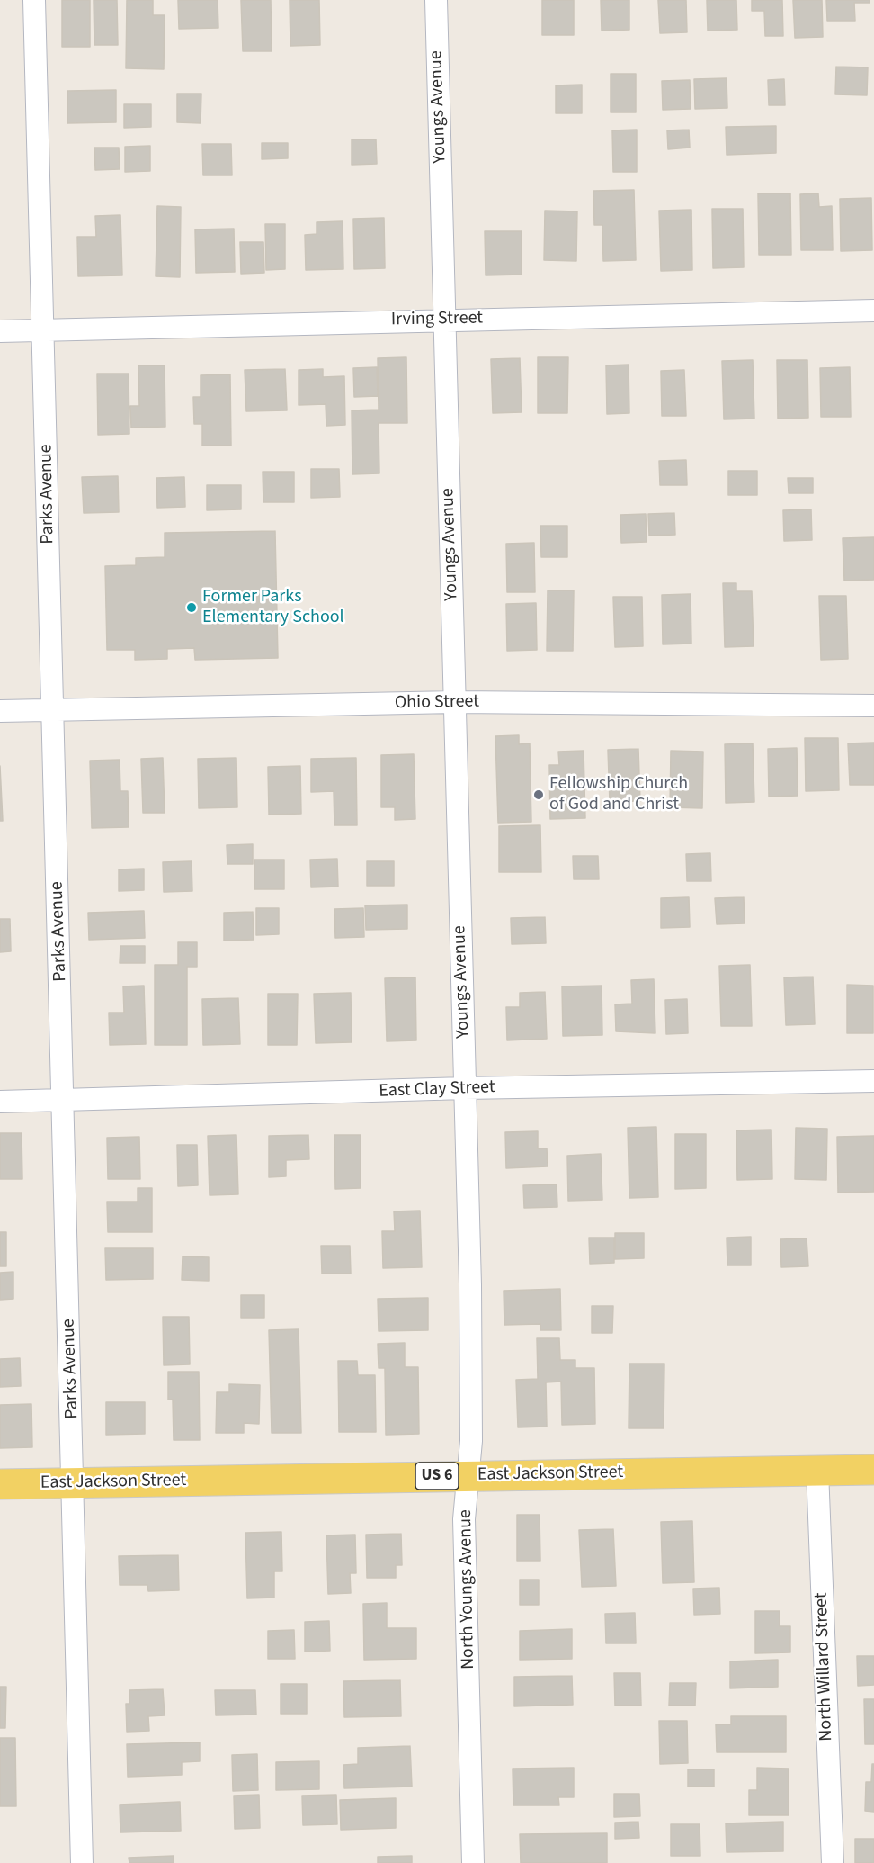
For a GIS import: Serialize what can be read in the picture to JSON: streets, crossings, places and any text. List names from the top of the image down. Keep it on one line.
{"streets":{"main road":["East Jackson Street","US 6"],"street":["Youngs Avenue","Irving Street","Parks Avenue","Ohio Street","East Clay Street","North Youngs Avenue","North Willard Street"]},"crossings":[["Youngs Avenue","Irving Street"],["Youngs Avenue","Ohio Street"],["Youngs Avenue","East Clay Street"],["Youngs Avenue","North Youngs Avenue"],["Irving Street","Parks Avenue"],["Parks Avenue","Ohio Street"],["Parks Avenue","East Clay Street"],["Parks Avenue","East Jackson Street"],["East Clay Street","North Youngs Avenue"],["East Jackson Street","North Youngs Avenue"],["East Jackson Street","North Willard Street"]],"places":["Former Parks Elementary School","Fellowship Church of God and Christ"]}
